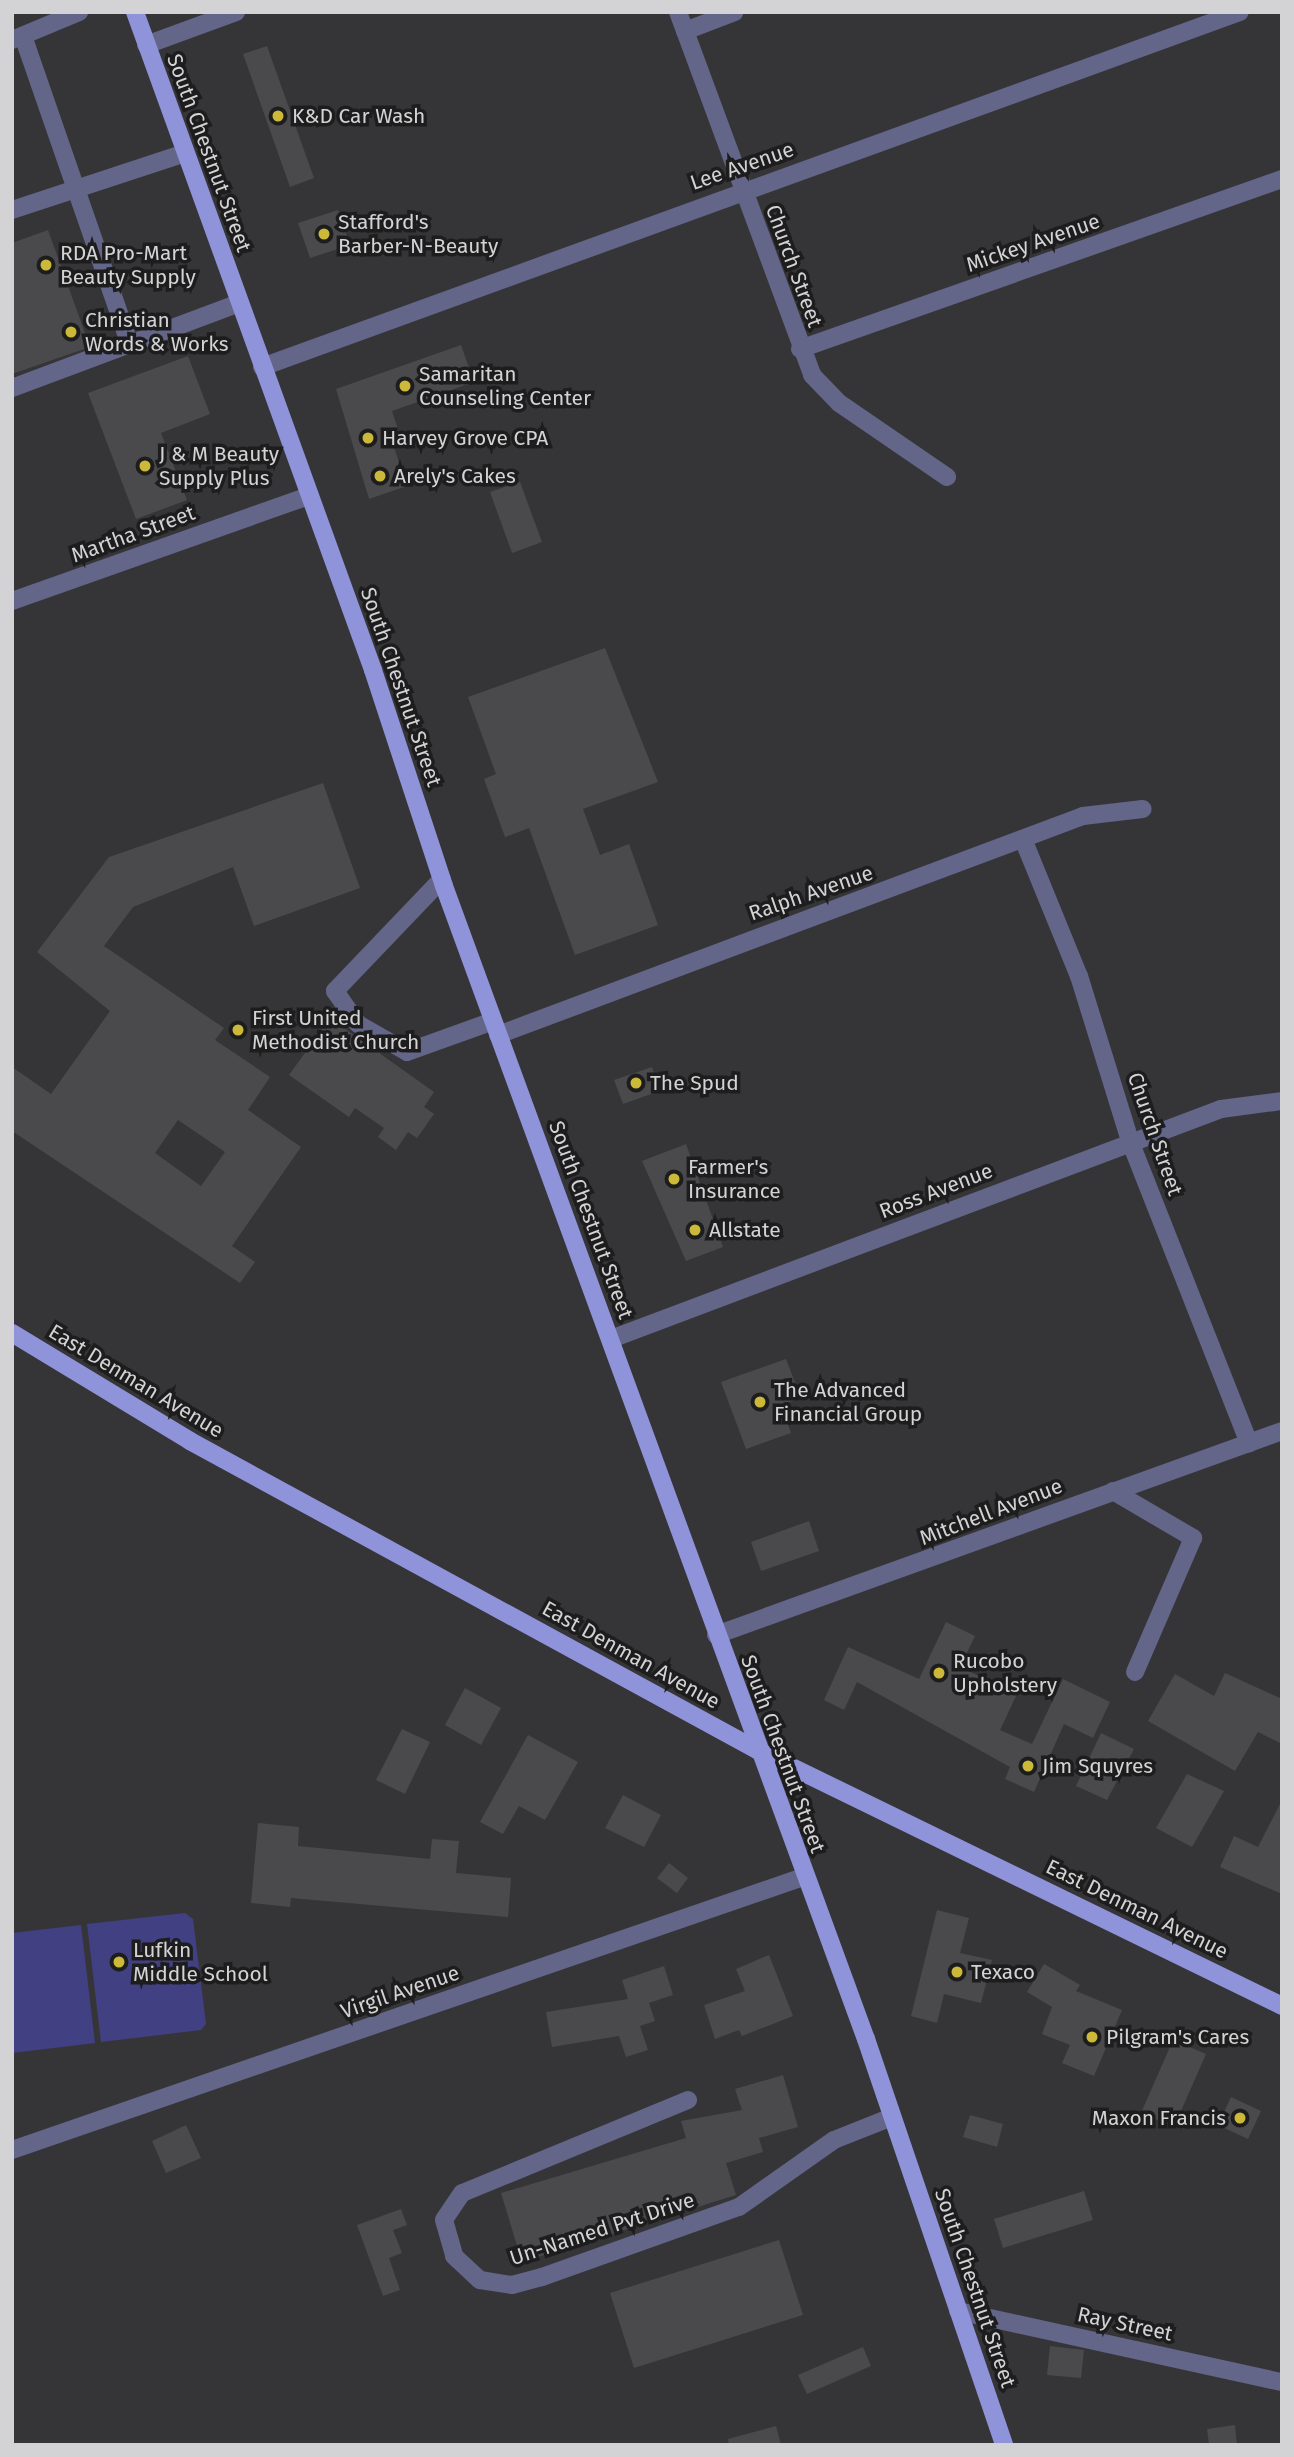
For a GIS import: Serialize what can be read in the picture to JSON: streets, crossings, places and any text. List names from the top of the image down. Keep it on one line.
{"streets":{"main road":["South Chestnut Street","East Denman Avenue"],"street":["Lee Avenue","Mickey Avenue","Church Street","Martha Street","Ralph Avenue","Ross Avenue","Mitchell Avenue","Virgil Avenue","Un-Named Pvt Drive","Ray Street"]},"crossings":[["South Chestnut Street","Lee Avenue"],["South Chestnut Street","Martha Street"],["South Chestnut Street","Ralph Avenue"],["South Chestnut Street","Ross Avenue"],["South Chestnut Street","East Denman Avenue"],["South Chestnut Street","Mitchell Avenue"],["South Chestnut Street","Virgil Avenue"],["South Chestnut Street","Un-Named Pvt Drive"],["South Chestnut Street","Ray Street"],["Lee Avenue","Church Street"],["Mickey Avenue","Church Street"],["Church Street","Ralph Avenue"],["Church Street","Ross Avenue"],["Church Street","Mitchell Avenue"]],"places":["K&D Car Wash","Stafford's Barber-N-Beauty","RDA Pro-Mart Beauty Supply","Christian Words & Works","Samaritan Counseling Center","Harvey Grove CPA","J & M Beauty Supply Plus","Arely's Cakes","First United Methodist Church","The Spud","Farmer's Insurance","Allstate","The Advanced Financial Group","Rucobo Upholstery","Jim Squyres","Lufkin Middle School","Texaco","Pilgram's Cares","Maxon Francis"]}
